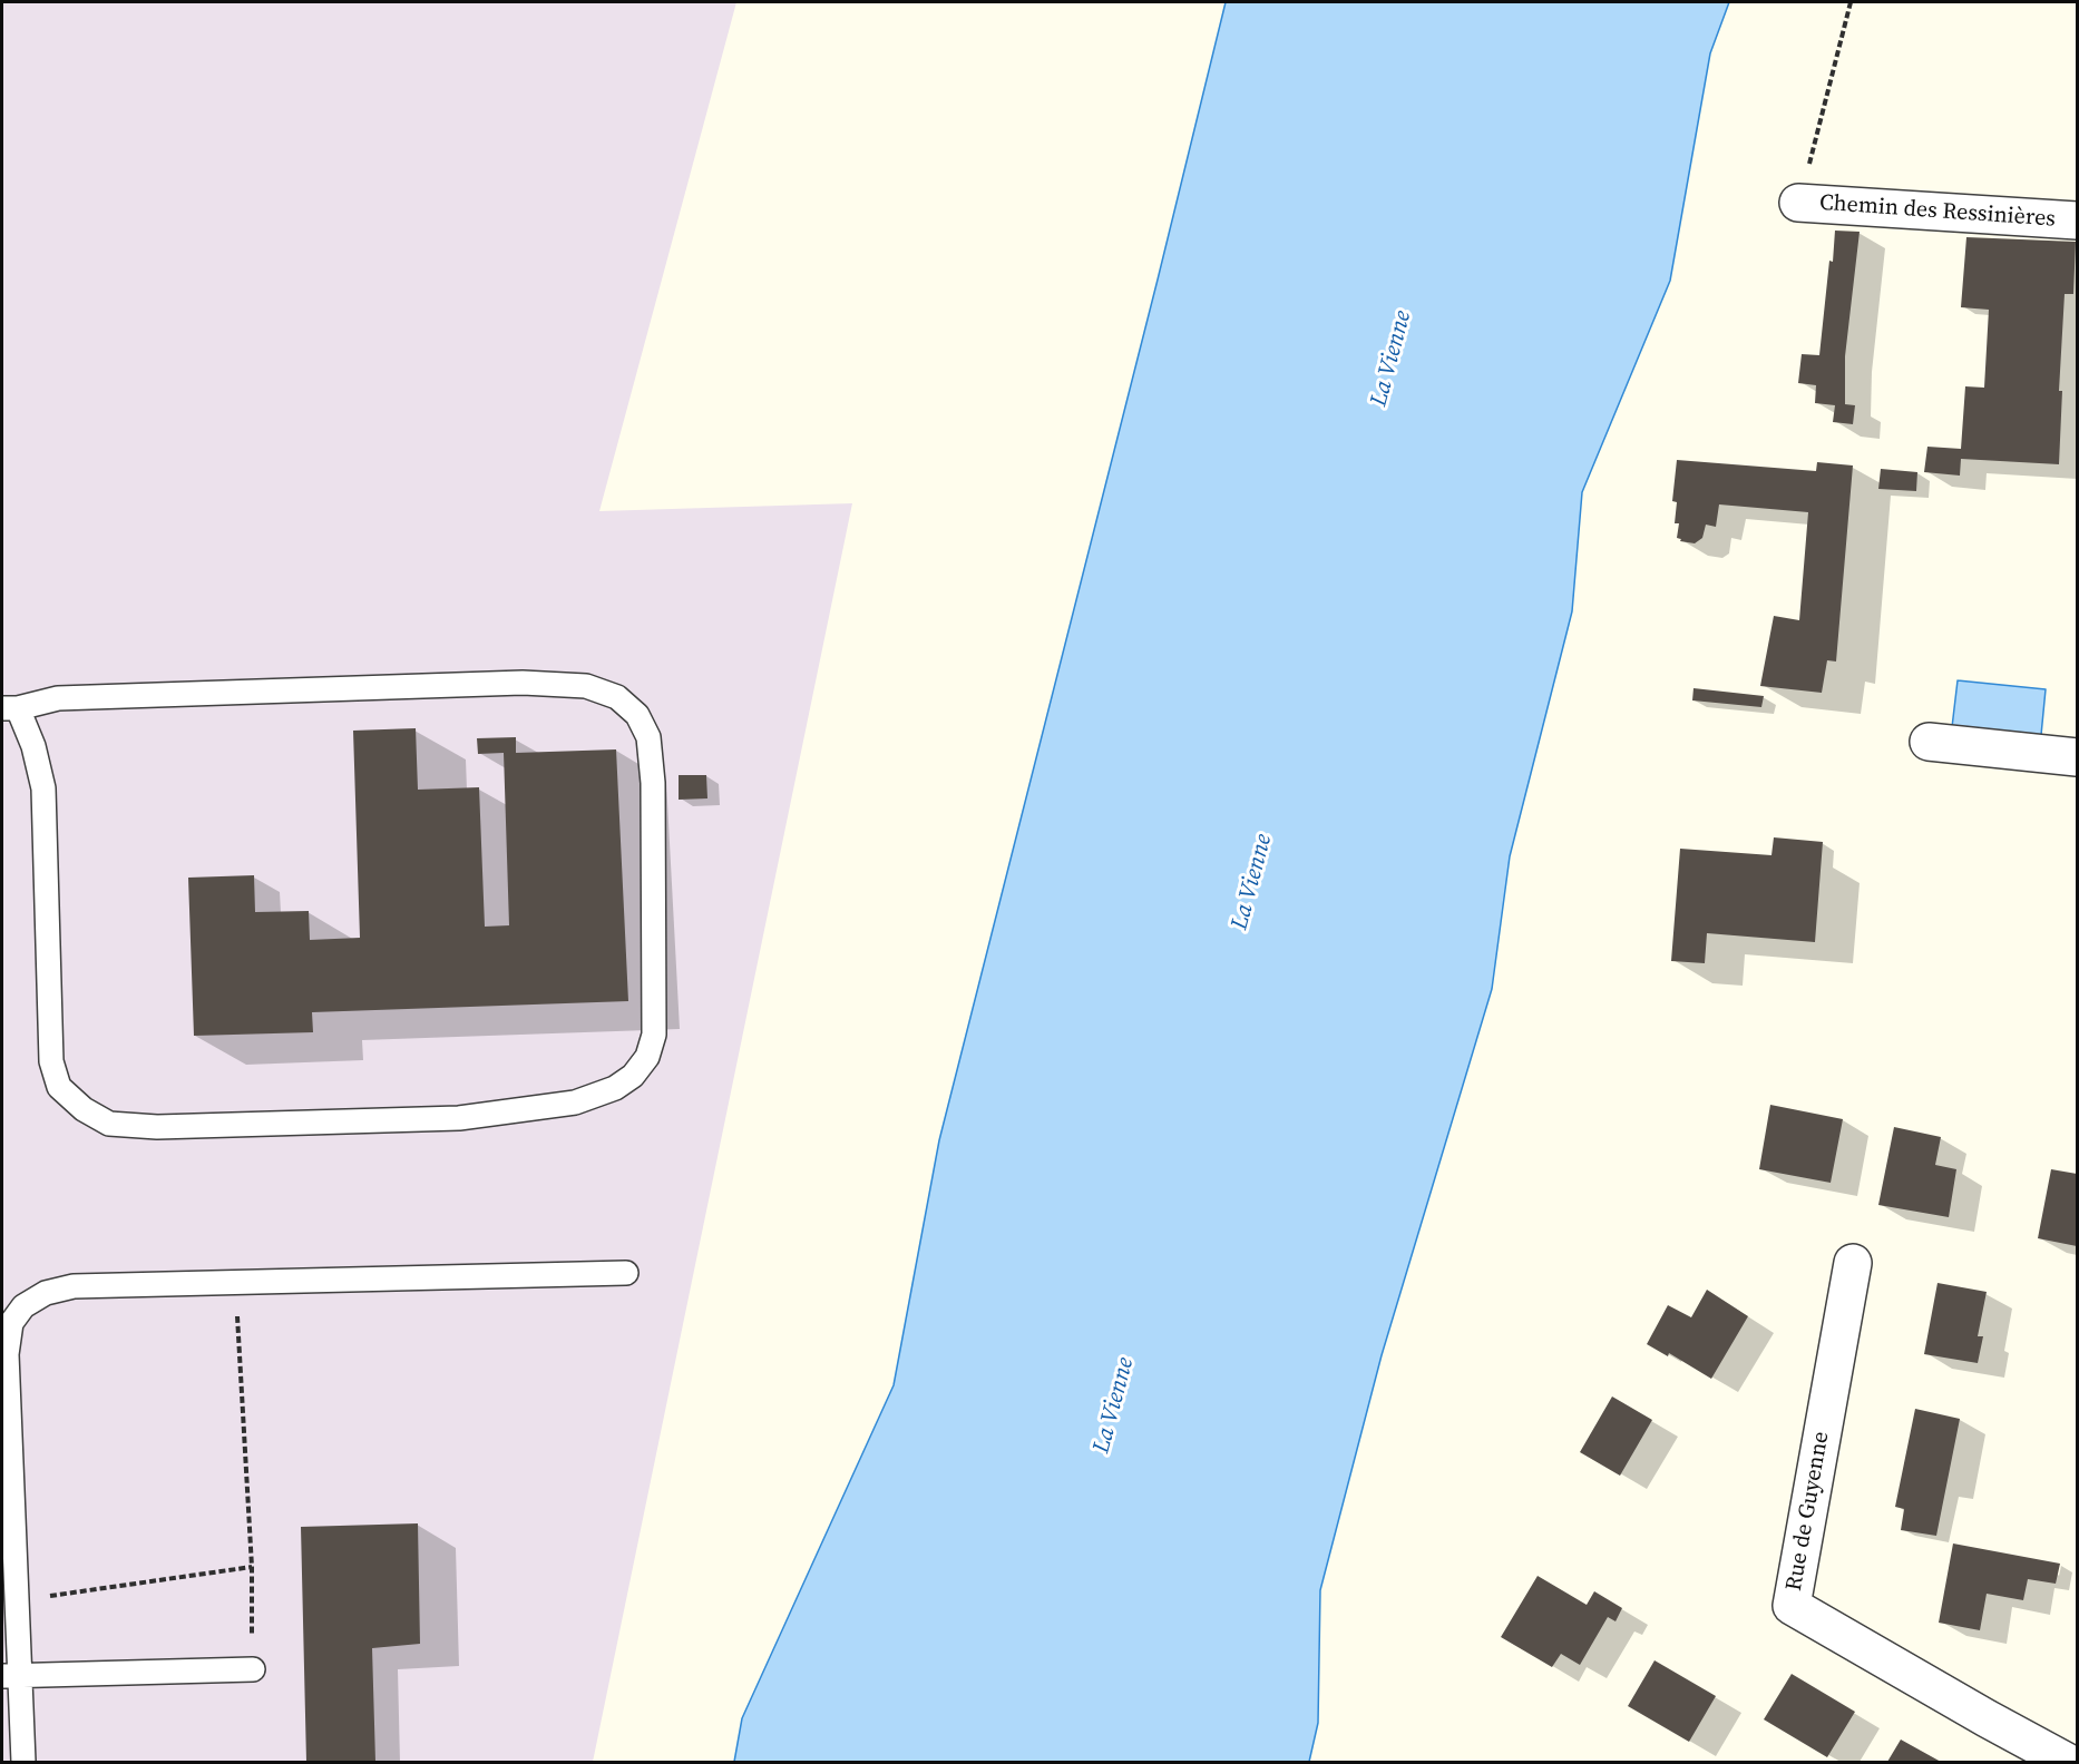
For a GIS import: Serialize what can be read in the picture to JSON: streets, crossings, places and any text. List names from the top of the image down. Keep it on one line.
{"streets":{"street":["Chemin des Ressinières","Rue de Guyenne"]},"water":["La Vienne"]}
